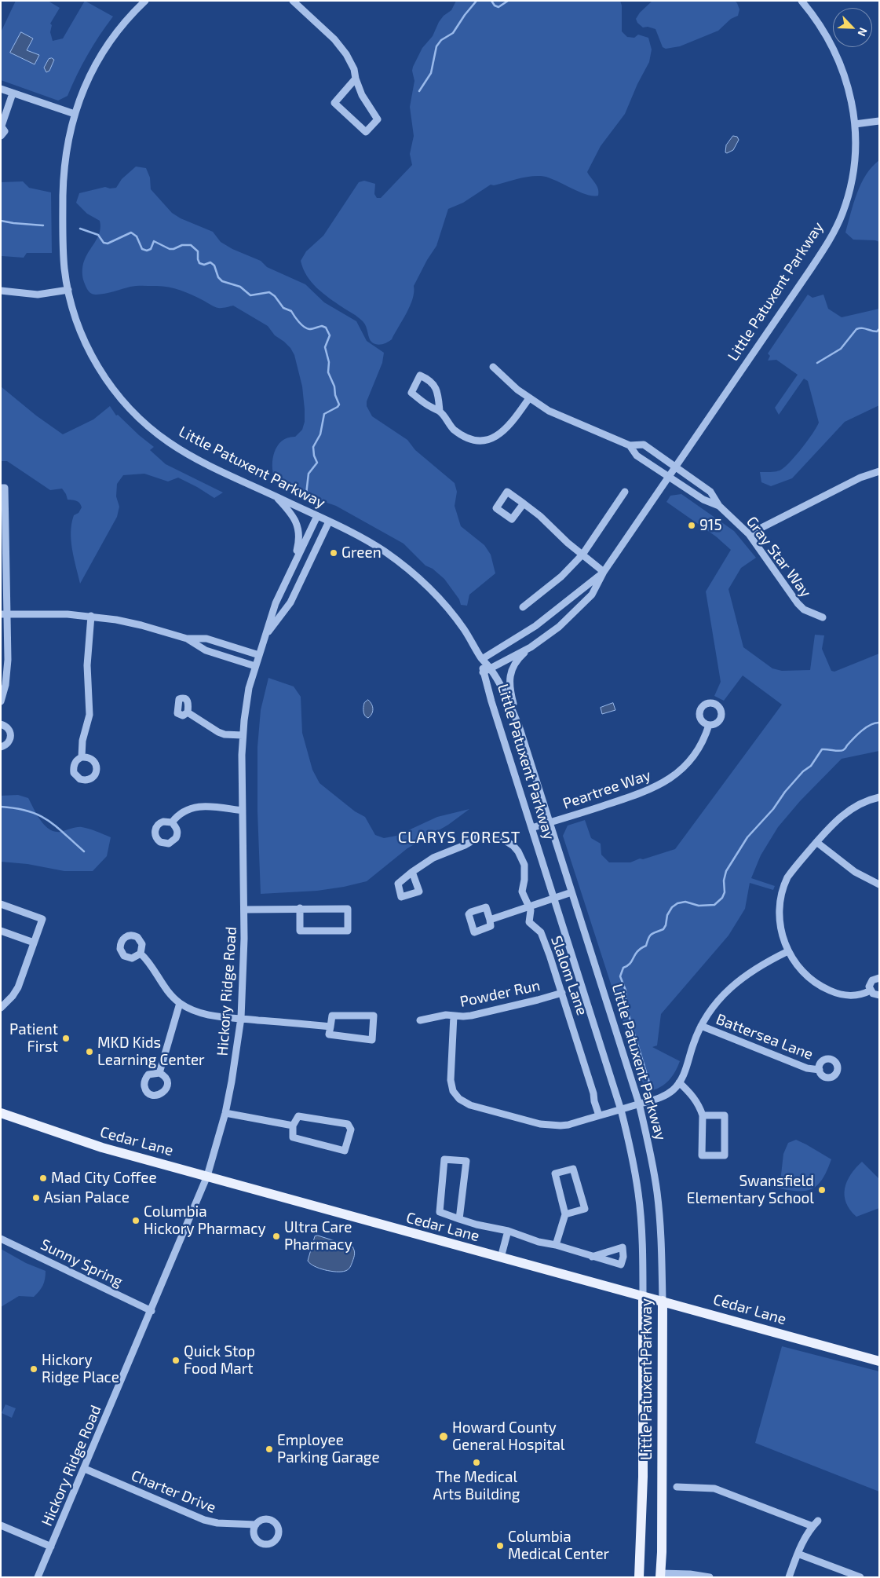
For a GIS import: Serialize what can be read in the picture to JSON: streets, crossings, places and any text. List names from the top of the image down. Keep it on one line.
{"streets":{"main road":["Little Patuxent Parkway","Cedar Lane"],"street":["Gray Star Way","Peartree Way","Slalom Lane","Hickory Ridge Road","Powder Run","Battersea Lane","Sunny Spring","Charter Drive"]},"crossings":[["Little Patuxent Parkway","Gray Star Way"],["Little Patuxent Parkway","Peartree Way"],["Little Patuxent Parkway","Hickory Ridge Road"],["Little Patuxent Parkway","Cedar Lane"],["Slalom Lane","Powder Run"],["Hickory Ridge Road","Cedar Lane"],["Hickory Ridge Road","Sunny Spring"],["Hickory Ridge Road","Charter Drive"]],"districts":["CLARYS FOREST"],"places":["915","Green","Patient First","MKD Kids Learning Center","Mad City Coffee","Swansfield Elementary School","Asian Palace","Columbia Hickory Pharmacy","Ultra Care Pharmacy","Quick Stop Food Mart","Hickory Ridge Place","Howard County General Hospital","Employee Parking Garage","The Medical Arts Building","Columbia Medical Center"],"north":"bottom right"}
